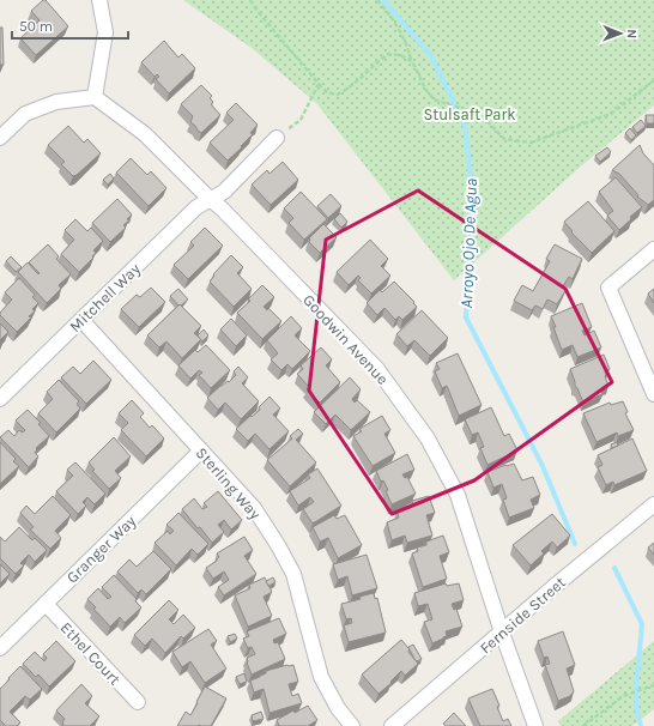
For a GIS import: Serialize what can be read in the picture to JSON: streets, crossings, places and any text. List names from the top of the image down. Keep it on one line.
{"streets":{"street":["Mitchell Way","Goodwin Avenue","Sterling Way","Granger Way","Fernside Street","Ethel Court"]},"crossings":[["Mitchell Way","Goodwin Avenue"],["Mitchell Way","Sterling Way"],["Goodwin Avenue","Fernside Street"],["Sterling Way","Granger Way"],["Granger Way","Ethel Court"]],"water":["Arroyo Ojo De Agua"],"parks":["Stulsaft Park"],"scale_bar":"50 m","north":"right"}
